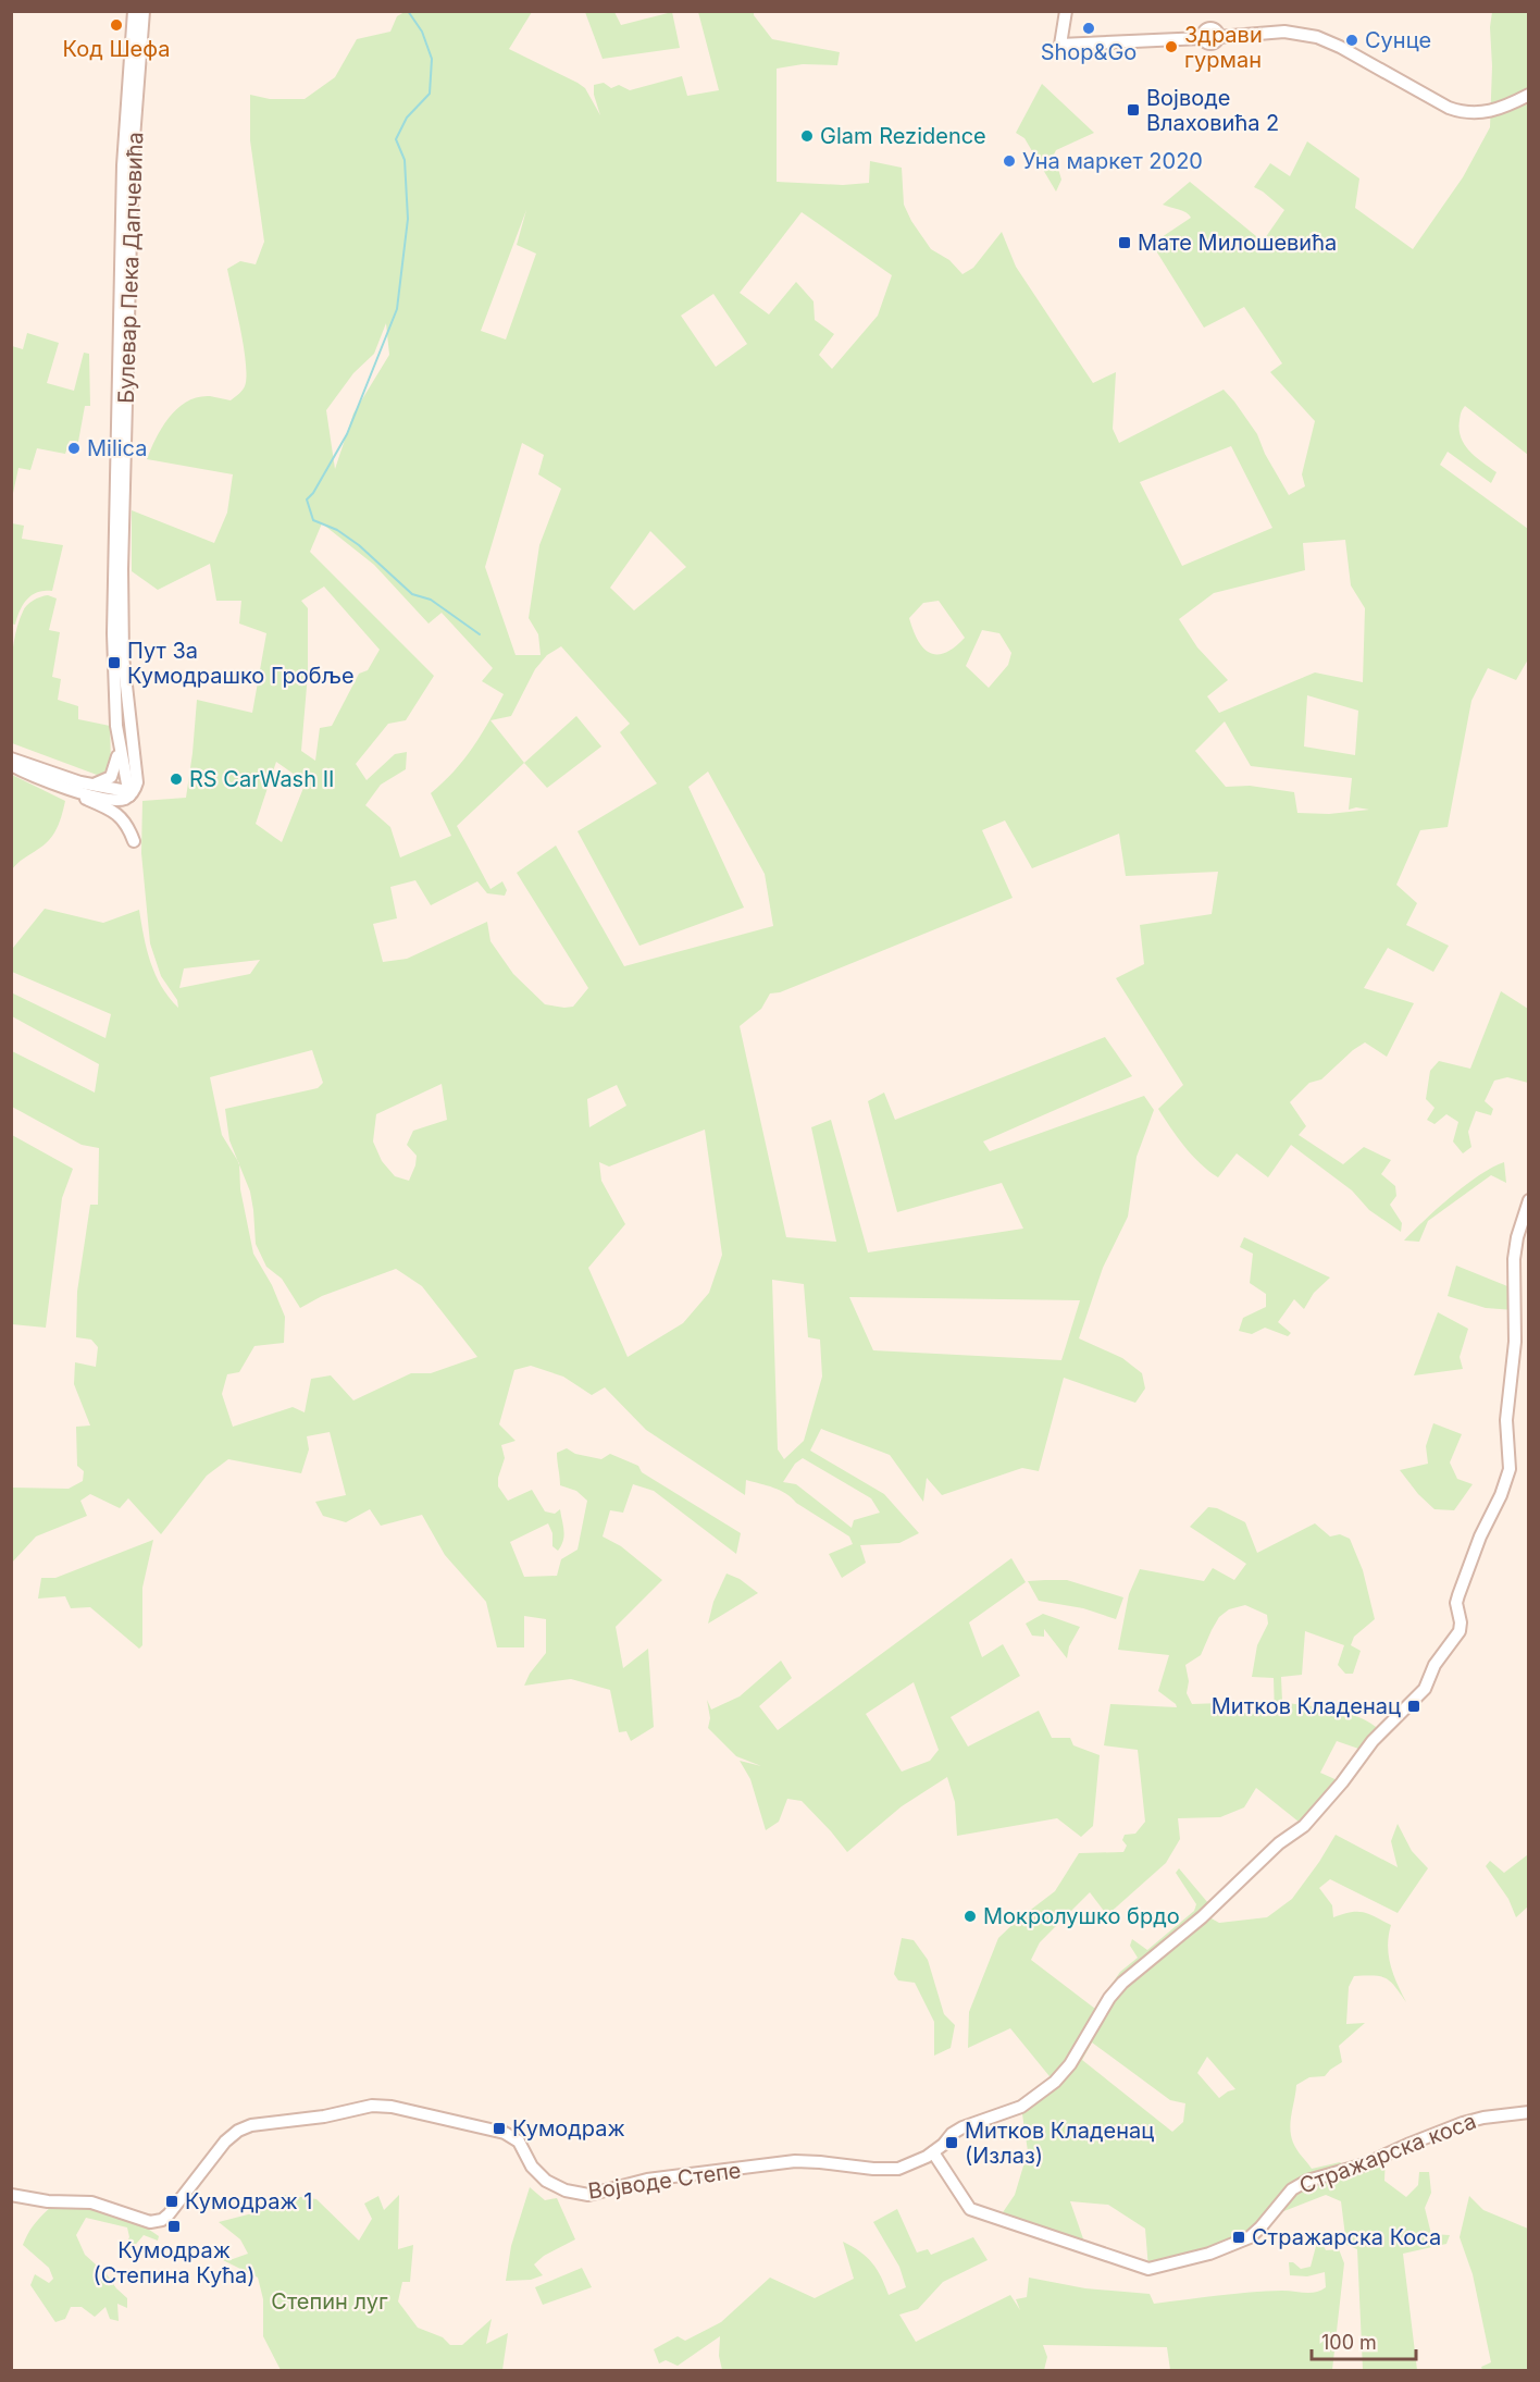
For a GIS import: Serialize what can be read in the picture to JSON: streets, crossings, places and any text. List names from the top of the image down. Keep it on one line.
{"streets":{"street":["Булевар Пека Дапчевића","Стражарска коса","Војводе Степе"]},"crossings":[["Стражарска коса","Војводе Степе"]],"parks":["Степин луг"],"places":{"other":["Код Шефа","Shop&Go","Сунце","Здрави гурман","Glam Rezidence","Уна маркет 2020","Milica","RS CarWash II","Мокролушко брдо"],"transit":["Војводе Влаховића 2","Мате Милошевића","Пут За Кумодрашко Гробље","Митков Кладенац","Кумодраж","Митков Кладенац (Излаз)","Кумодраж 1","Кумодраж (Степина Кућа)","Стражарска Коса"]},"scale_bar":"100 m"}
